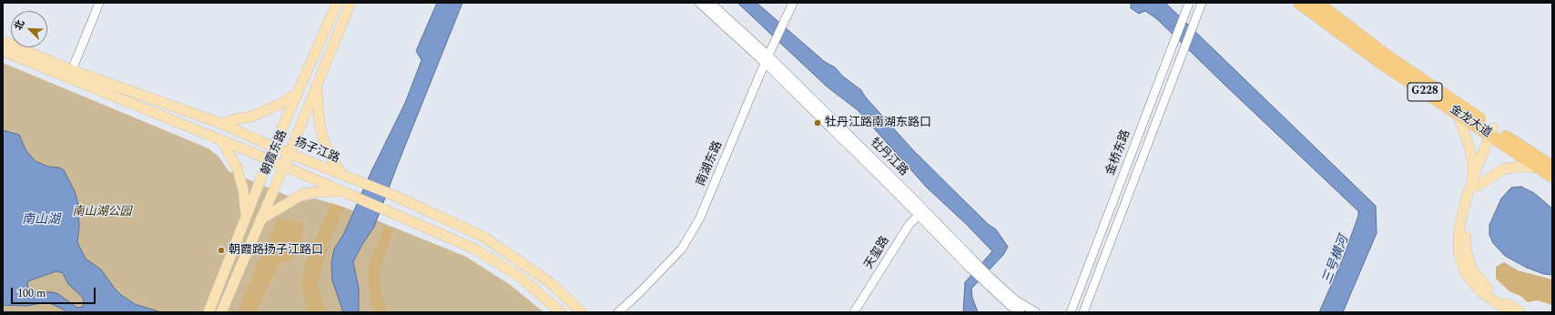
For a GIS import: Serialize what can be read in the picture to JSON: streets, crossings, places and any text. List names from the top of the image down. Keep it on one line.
{"streets":{"highway":["G228","金龙大道"],"main road":["扬子江路","朝霞东路"],"street":["金桥东路","牡丹江路","南湖东路","天玺路"]},"crossings":[["扬子江路","朝霞东路"],["牡丹江路","南湖东路"],["牡丹江路","天玺路"]],"water":["南山湖","三号横河"],"parks":["南山湖公园"],"places":["牡丹江路南湖东路口","朝霞路扬子江路口"],"scale_bar":"100 m","north":"top left"}
